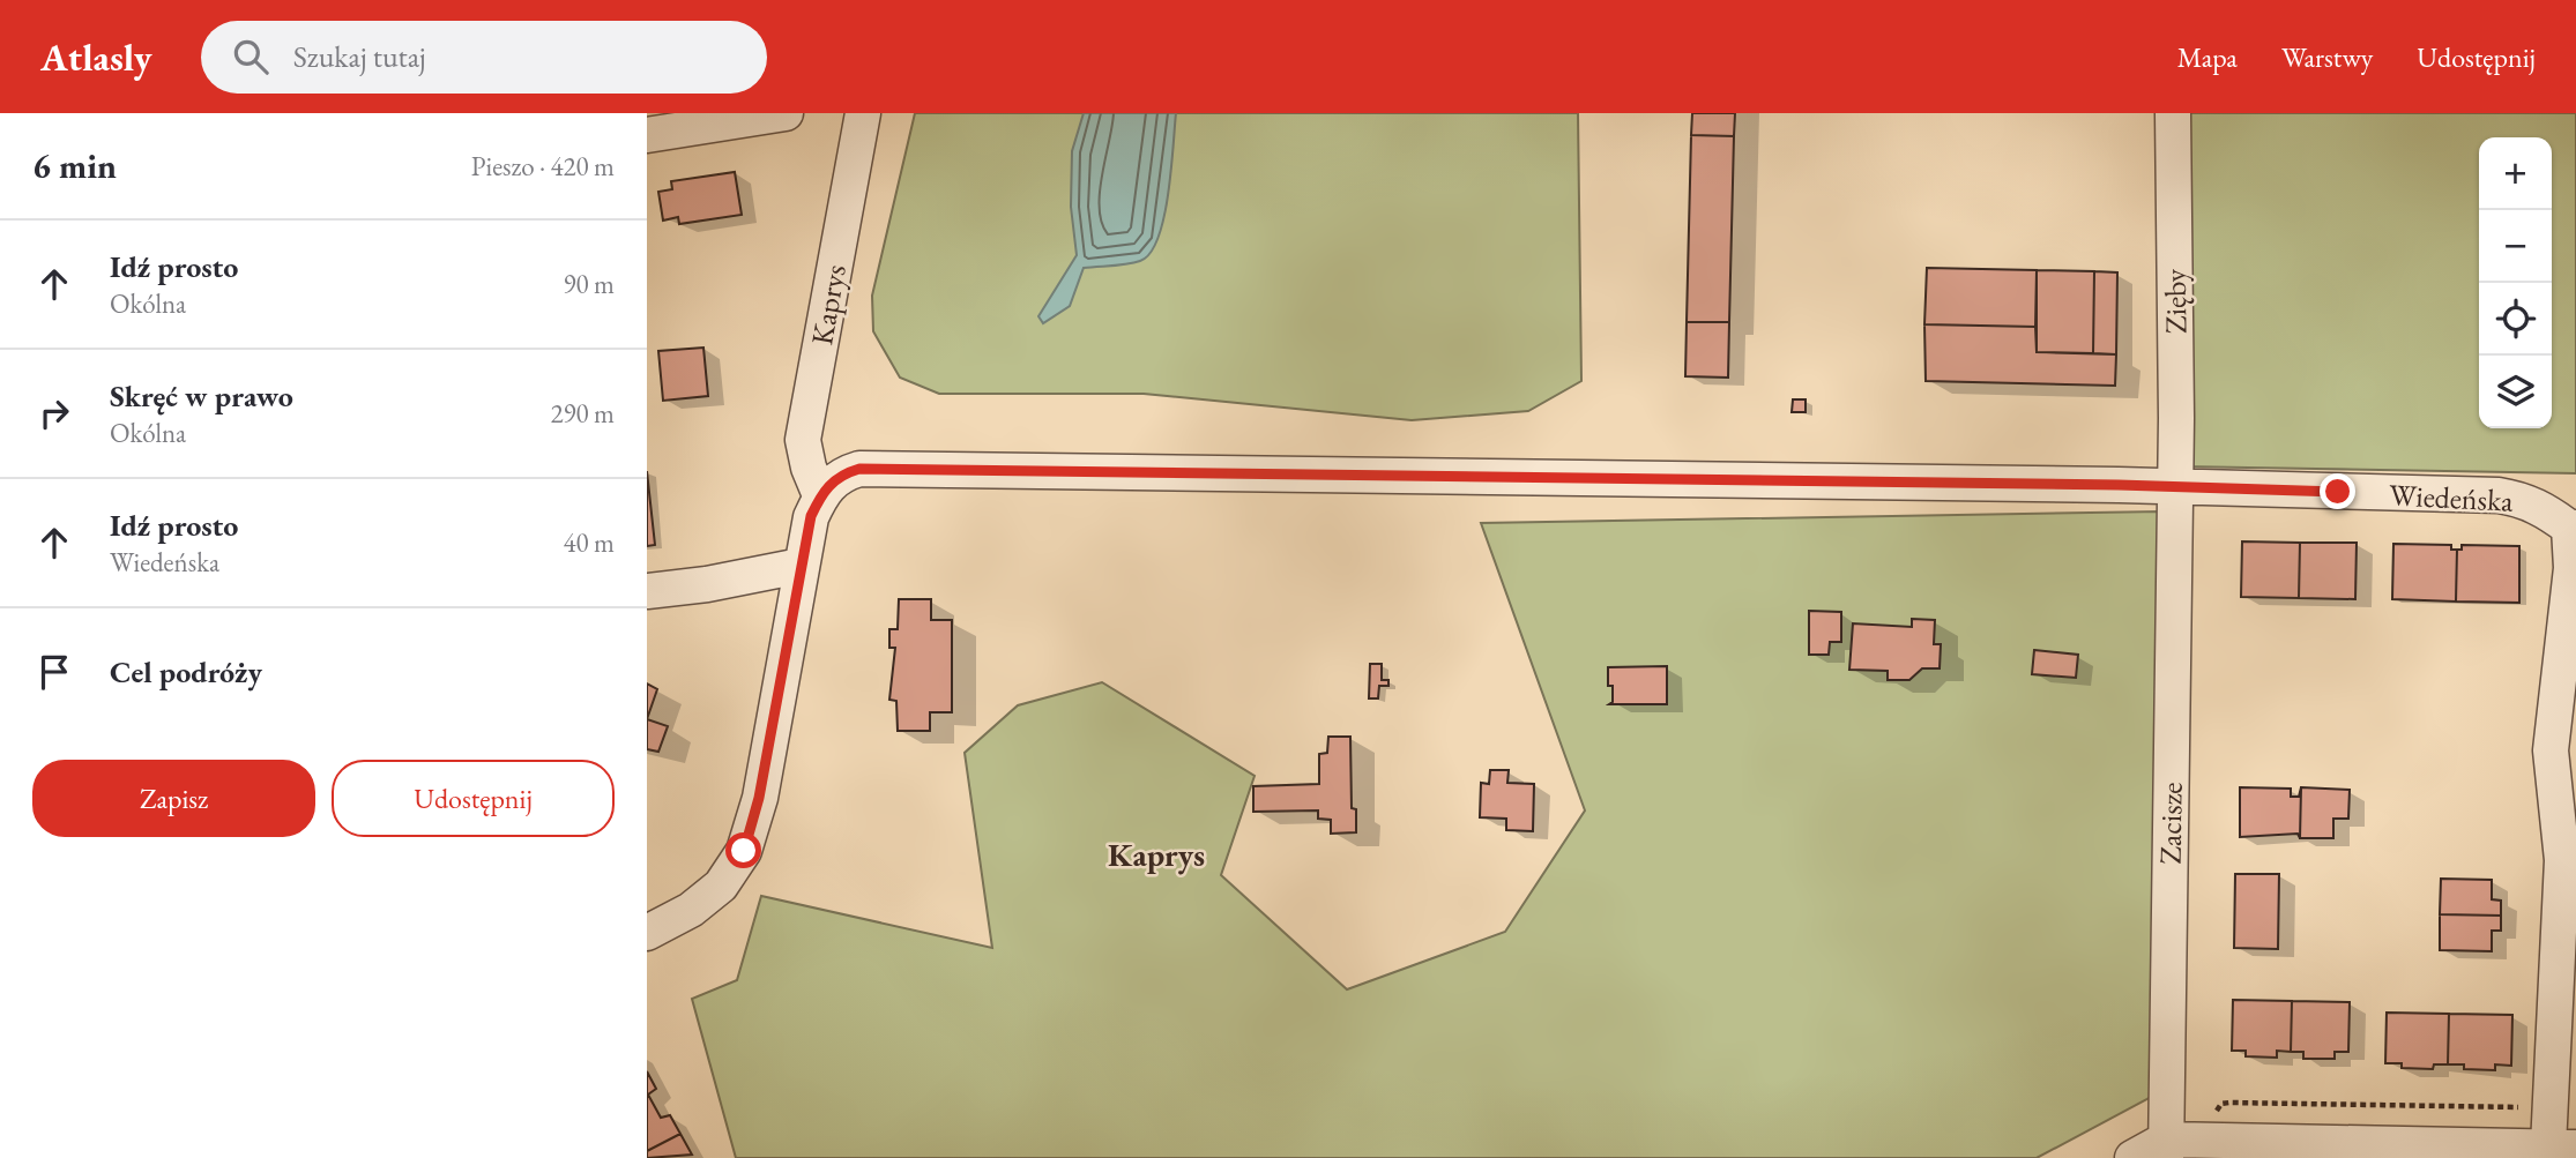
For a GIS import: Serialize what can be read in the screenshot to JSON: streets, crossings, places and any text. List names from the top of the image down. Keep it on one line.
{"streets":{"street":["Zięby","Kaprys","Wiedeńska","Zacisze"]},"crossings":[["Zięby","Wiedeńska"],["Zięby","Zacisze"],["Kaprys","Wiedeńska"],["Wiedeńska","Zacisze"]],"districts":["Kaprys"],"page":{"header":"Atlasly","search":"Szukaj tutaj","nav":["Mapa","Warstwy","Udostępnij"],"heading":["6 min","Pieszo · 420 m"],"map_buttons":["+","−"],"list":[["Idź prosto","Okólna","90 m"],["Skręć w prawo","Okólna","290 m"],["Idź prosto","Wiedeńska","40 m"],"Cel podróży"],"buttons":["Zapisz","Udostępnij"]}}
